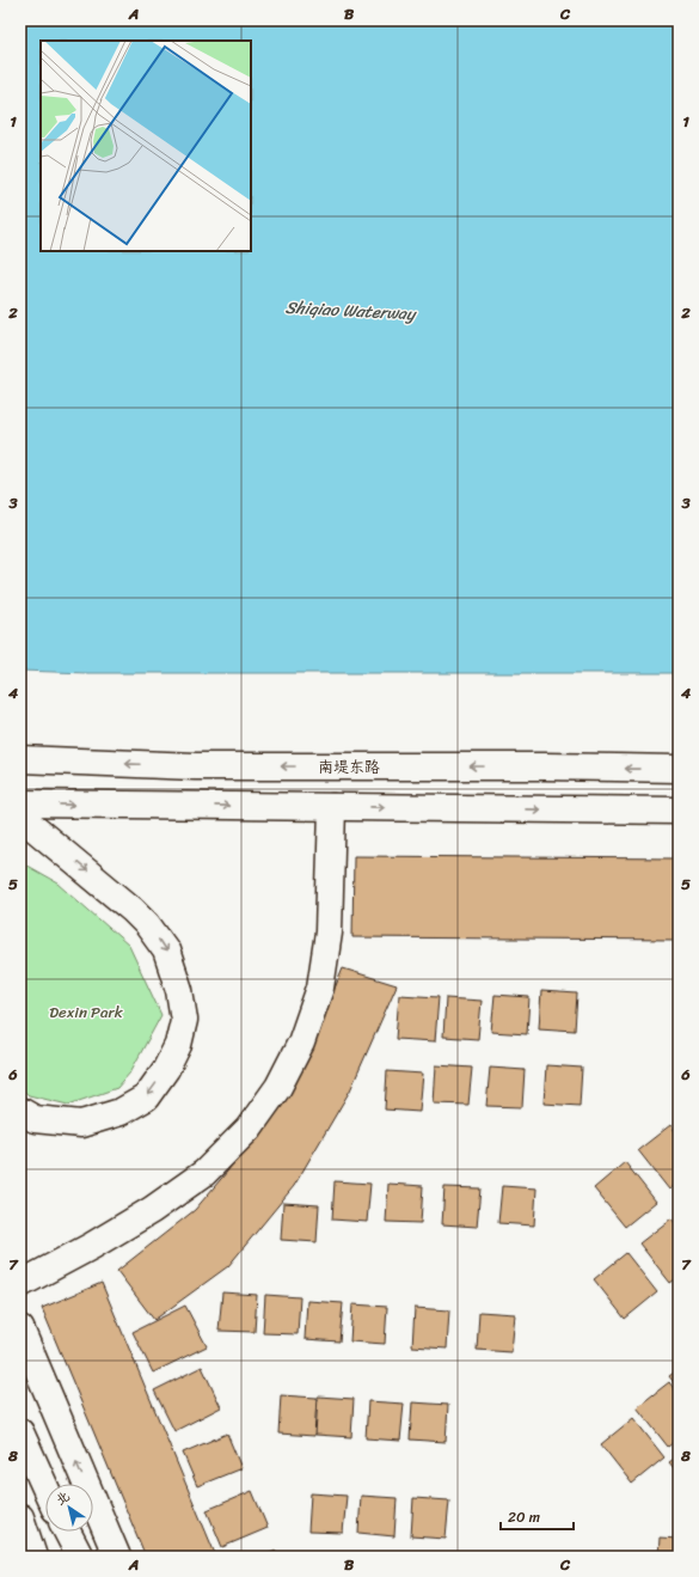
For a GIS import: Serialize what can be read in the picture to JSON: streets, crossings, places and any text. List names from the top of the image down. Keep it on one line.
{"streets":{"street":["南堤东路"]},"water":["Shiqiao Waterway"],"parks":["Dexin Park"],"scale_bar":"20 m","north":"top left","grid":{"columns":["A","B","C"],"rows":["1","2","3","4","5","6","7","8"]}}
